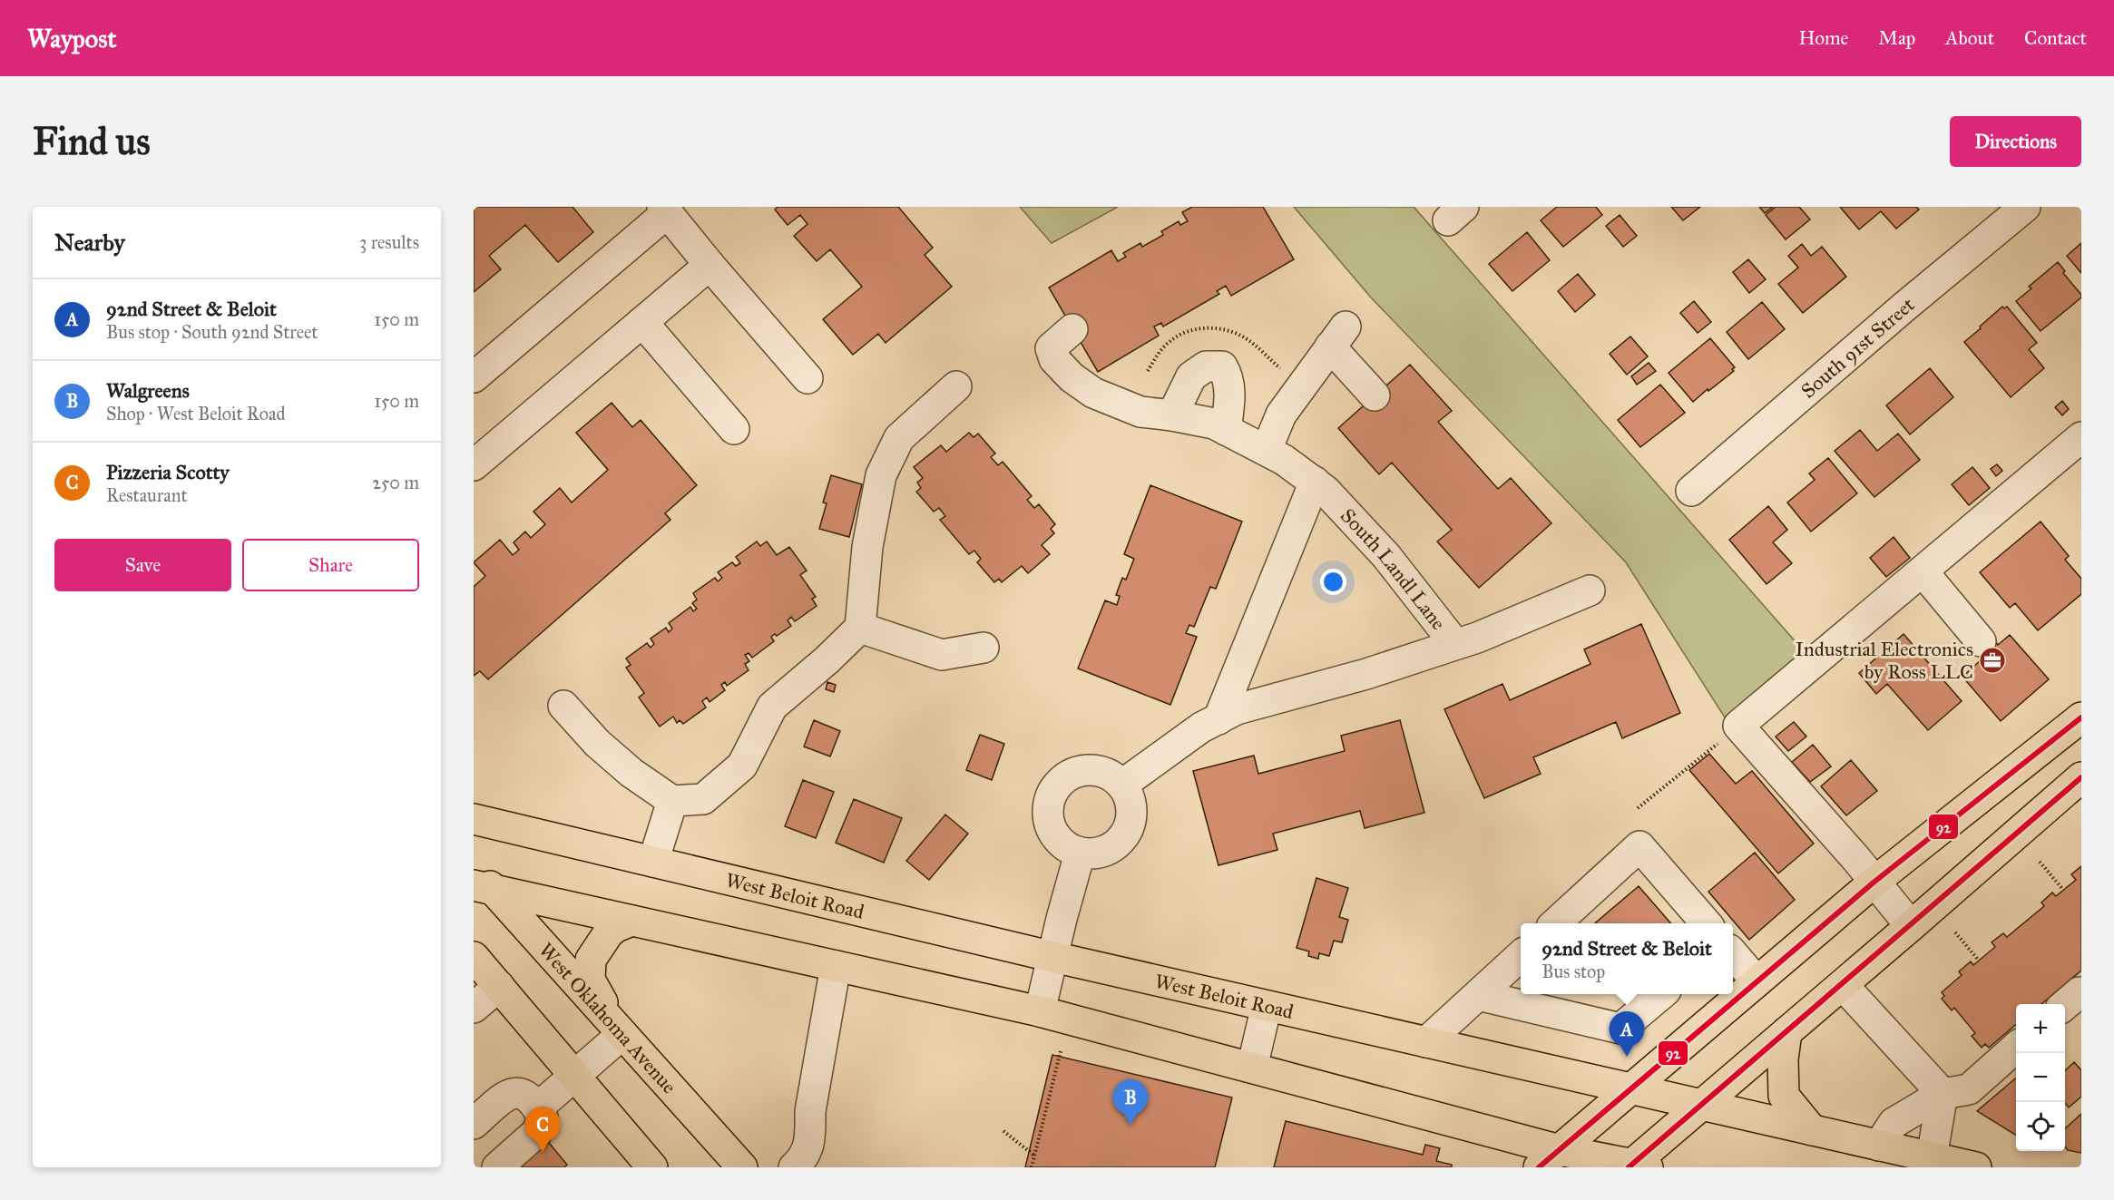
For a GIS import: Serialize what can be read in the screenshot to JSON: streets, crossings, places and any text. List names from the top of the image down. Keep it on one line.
{"streets":{"main road":["West Beloit Road","West Oklahoma Avenue"],"street":["South 91st Street","South Landl Lane"]},"places":{"office":["Industrial Electronics by Ross LLC"]},"lines":["transit line 92"],"page":{"header":"Waypost","nav":["Home","Map","About","Contact"],"buttons":["Directions",["Save","Share"]],"title":"Find us","heading":["Nearby","3 results"],"list":[{"mark":"A","name":"92nd Street & Beloit","note":"Bus stop · South 92nd Street","value":"150 m"},{"mark":"B","name":"Walgreens","note":"Shop · West Beloit Road","value":"150 m"},{"mark":"C","name":"Pizzeria Scotty","note":"Restaurant","value":"250 m"}],"popup":["92nd Street & Beloit","Bus stop"],"map_buttons":["+","−"],"pins":["A","B","C"]}}
